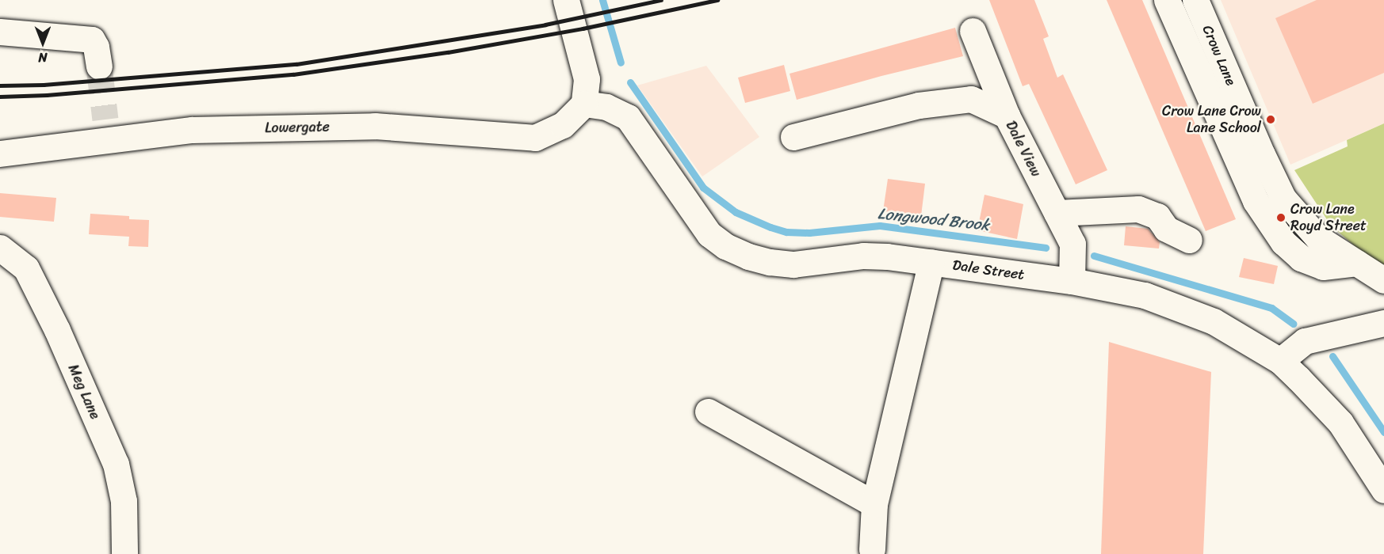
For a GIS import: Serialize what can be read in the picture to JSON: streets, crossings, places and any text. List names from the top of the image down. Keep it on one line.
{"streets":{"street":["Crow Lane","Lowergate","Dale View","Dale Street","Meg Lane"]},"crossings":[["Lowergate","Dale Street"],["Dale View","Dale Street"]],"water":["Longwood Brook"],"places":["Crow Lane Crow Lane School","Crow Lane Royd Street"],"north":"bottom"}
